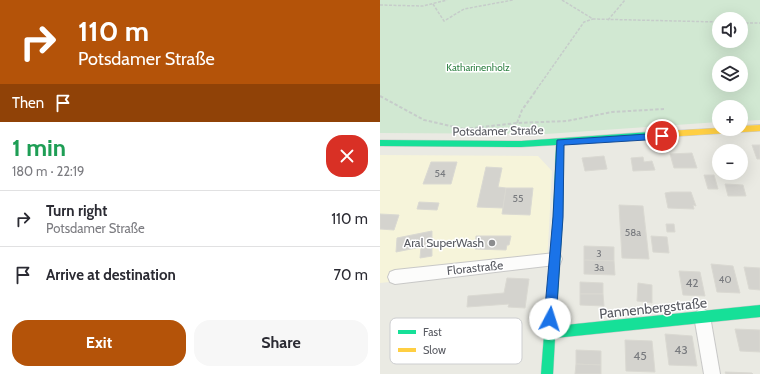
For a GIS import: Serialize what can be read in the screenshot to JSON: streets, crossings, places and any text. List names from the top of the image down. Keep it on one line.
{"streets":{"main road":["Potsdamer Straße","Pannenbergstraße"],"street":["Florastraße"]},"parks":["Katharinenholz"],"places":["Aral SuperWash"],"house_numbers":["54","55","58a","3","3a","40","42","43","45"],"legend":["Fast","Slow"],"page":{"turn":["110 m","Potsdamer Straße"],"map_buttons":["+","−"],"then":"Then","heading":["1 min","180 m · 22:19"],"list":[{"name":"Turn right","note":"Potsdamer Straße","value":"110 m"},{"name":"Arrive at destination","value":"70 m"}],"buttons":["Exit","Share"]}}
